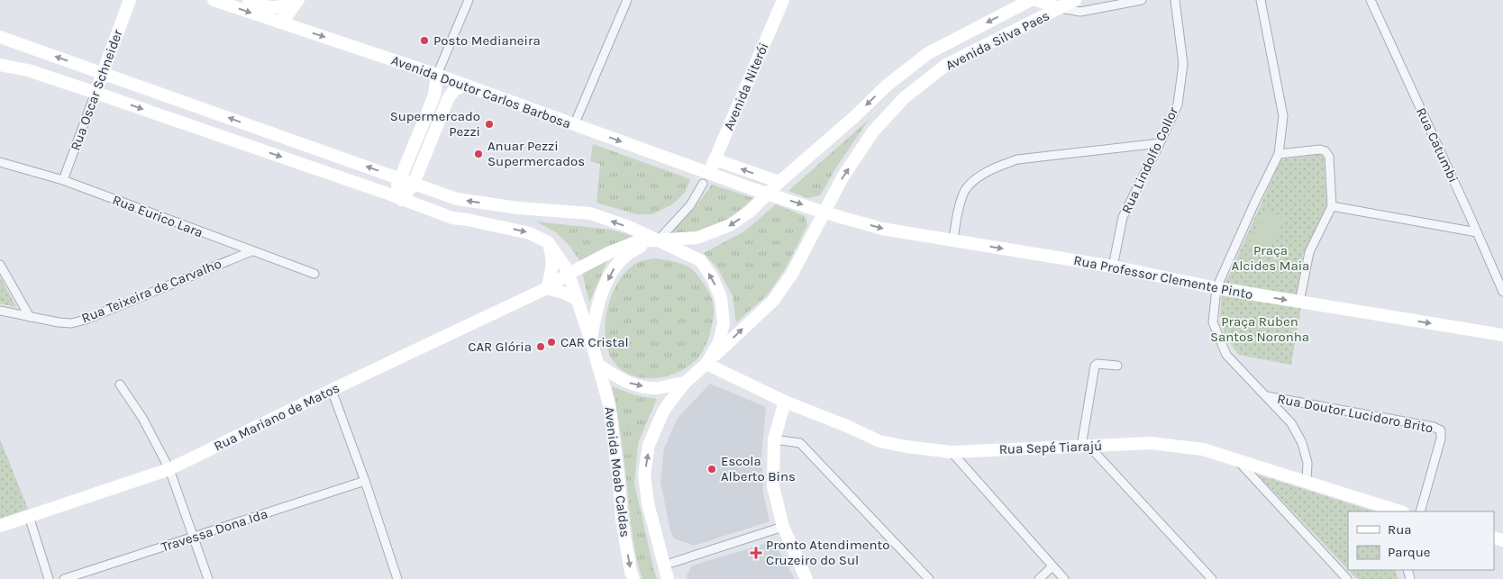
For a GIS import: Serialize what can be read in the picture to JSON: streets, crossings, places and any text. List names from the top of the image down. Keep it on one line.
{"streets":{"main road":["Avenida Silva Paes","Avenida Niterói","Rua Oscar Schneider","Avenida Doutor Carlos Barbosa","Rua Professor Clemente Pinto","Rua Mariano de Matos","Rua Sepé Tiarajú","Avenida Moab Caldas"],"street":["Rua Catumbi","Rua Lindolfo Collor","Rua Eurico Lara","Rua Teixeira de Carvalho","Rua Doutor Lucidoro Brito","Travessa Dona Ida"]},"crossings":[["Avenida Silva Paes","Avenida Niterói"],["Avenida Silva Paes","Avenida Doutor Carlos Barbosa"],["Avenida Silva Paes","Rua Professor Clemente Pinto"],["Avenida Silva Paes","Rua Mariano de Matos"],["Avenida Silva Paes","Rua Sepé Tiarajú"],["Avenida Silva Paes","Avenida Moab Caldas"],["Avenida Niterói","Avenida Doutor Carlos Barbosa"],["Avenida Niterói","Rua Mariano de Matos"],["Avenida Niterói","Rua Sepé Tiarajú"],["Avenida Niterói","Avenida Moab Caldas"],["Rua Oscar Schneider","Rua Eurico Lara"],["Avenida Doutor Carlos Barbosa","Rua Professor Clemente Pinto"],["Rua Lindolfo Collor","Rua Professor Clemente Pinto"],["Rua Eurico Lara","Rua Teixeira de Carvalho"],["Rua Mariano de Matos","Rua Sepé Tiarajú"],["Rua Mariano de Matos","Avenida Moab Caldas"],["Rua Sepé Tiarajú","Avenida Moab Caldas"]],"one_way":["Rua Professor Clemente Pinto"],"parks":["Praça Alcides Maia","Praça Ruben Santos Noronha"],"places":{"other":["Posto Medianeira","Supermercado Pezzi","Anuar Pezzi Supermercados","CAR Cristal","CAR Glória","Escola Alberto Bins"],"health":["Pronto Atendimento Cruzeiro do Sul"]},"legend":["Rua","Parque"]}
